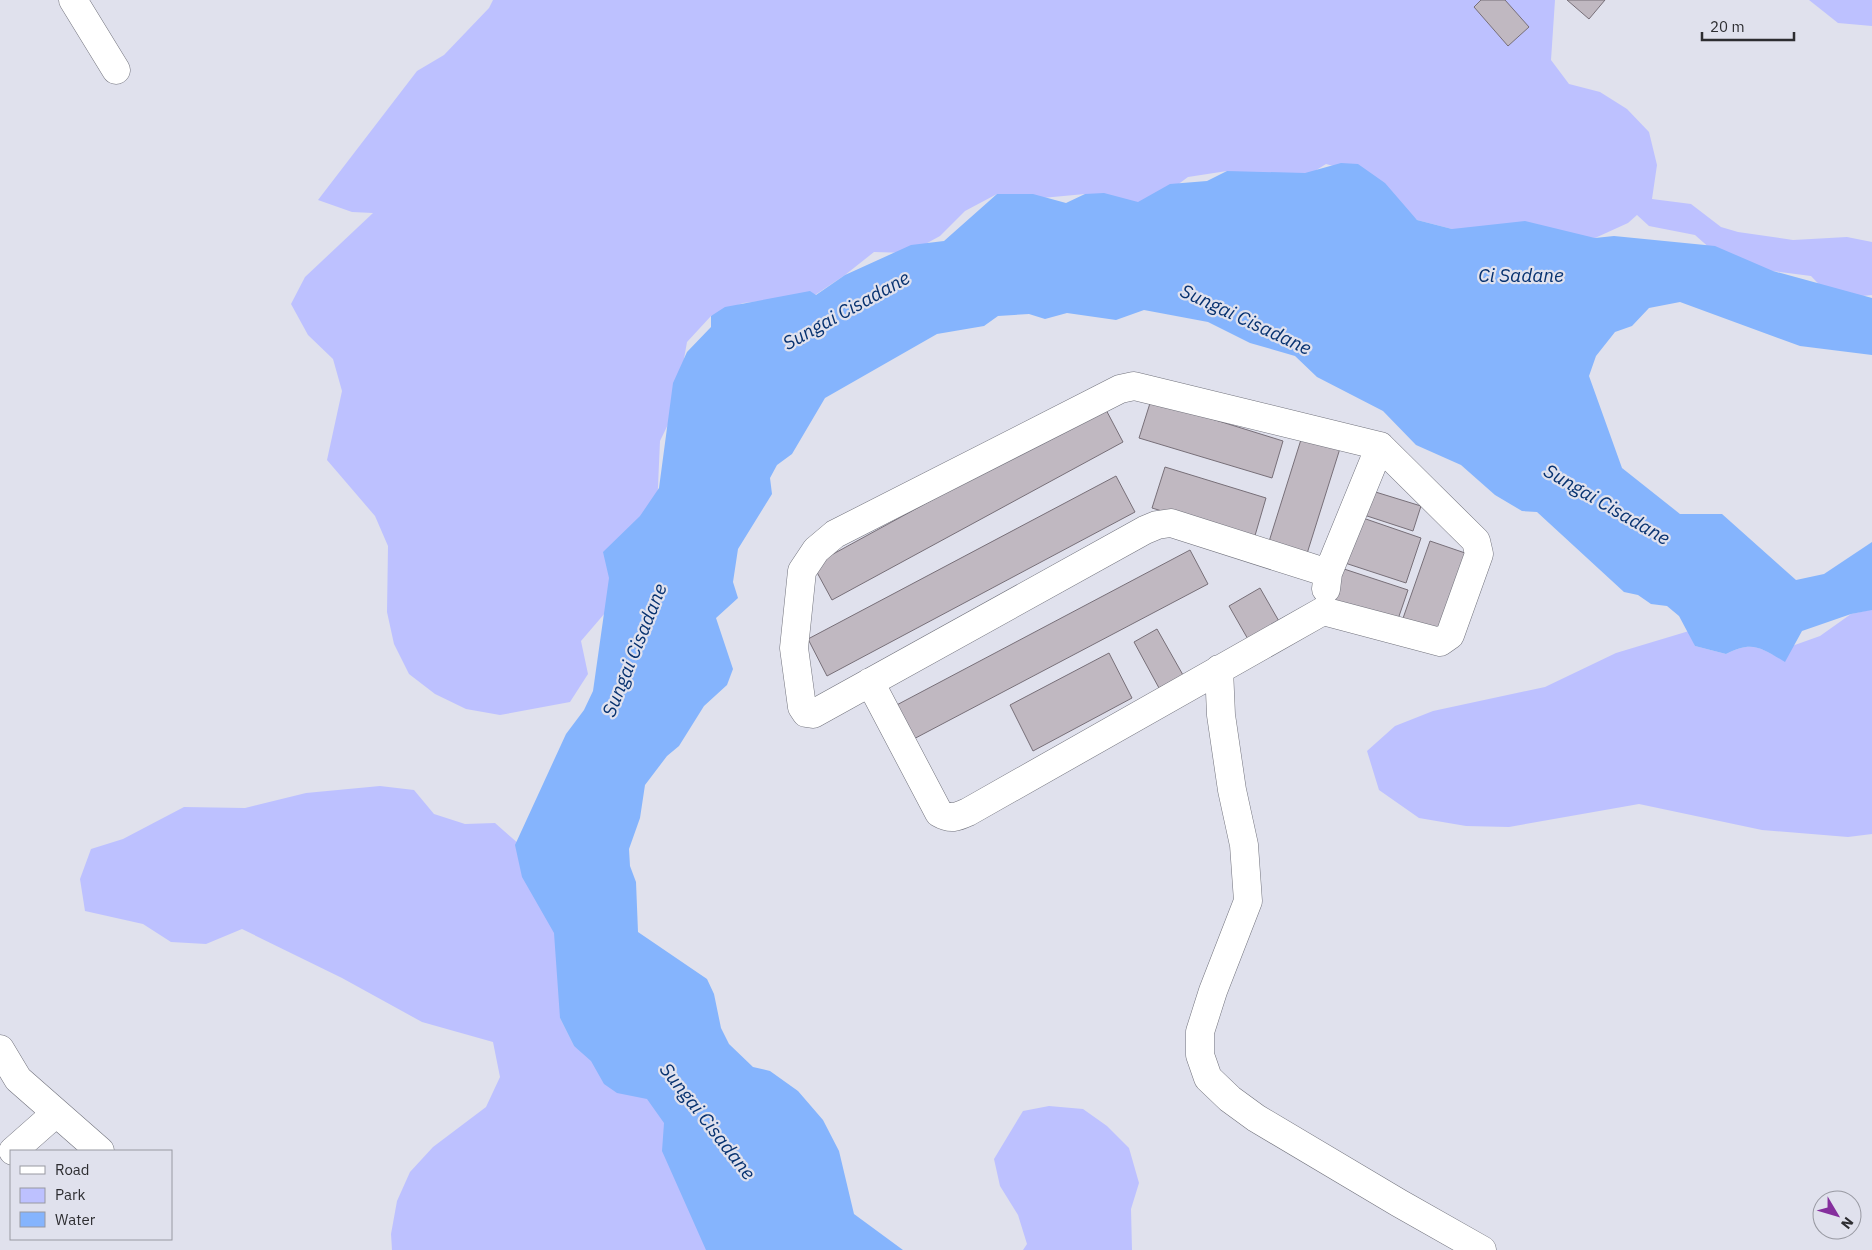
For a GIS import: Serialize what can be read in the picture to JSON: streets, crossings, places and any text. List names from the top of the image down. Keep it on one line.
{"water":["Ci Sadane","Sungai Cisadane"],"legend":["Road","Park","Water"],"scale_bar":"20 m","north":"bottom right"}
